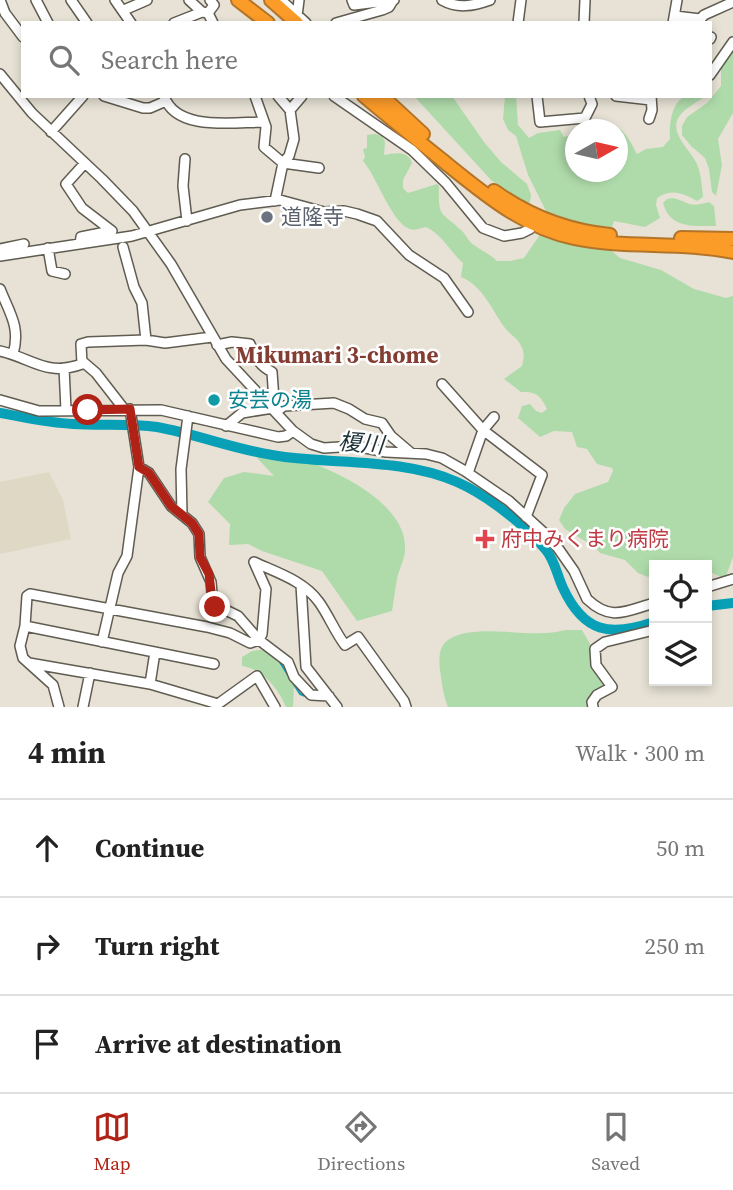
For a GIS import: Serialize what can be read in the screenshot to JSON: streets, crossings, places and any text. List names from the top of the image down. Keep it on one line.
{"districts":["Mikumari 3-chome"],"water":["榎川"],"places":{"other":["道隆寺","安芸の湯"],"health":["府中みくまり病院"]},"north":"right","page":{"search":"Search here","heading":["4 min","Walk · 300 m"],"list":[["Continue","50 m"],["Turn right","250 m"],"Arrive at destination"],"nav":["Map","Directions","Saved"]}}
